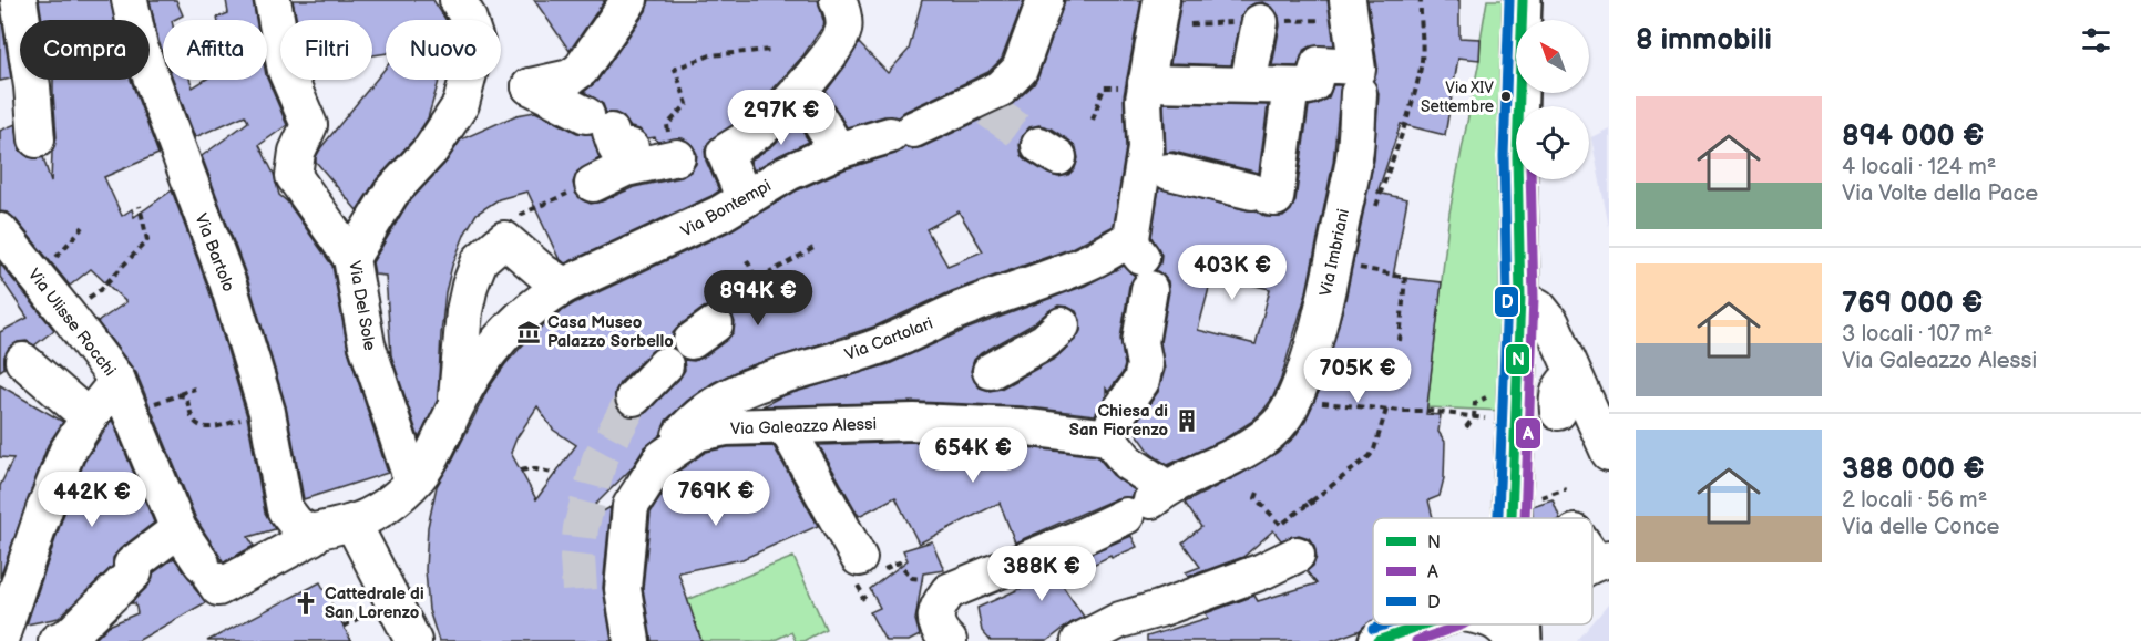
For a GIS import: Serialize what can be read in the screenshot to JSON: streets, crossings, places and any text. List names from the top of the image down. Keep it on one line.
{"streets":{"street":["Via Bontempi","Via Bartolo","Via Imbriani","Via Del Sole","Via Ulisse Rocchi","Via Cartolari","Via Galeazzo Alessi"]},"crossings":[["Via Bartolo","Via Ulisse Rocchi"],["Via Cartolari","Via Galeazzo Alessi"]],"places":{"other":["Via XIV Settembre"],"museum":["Casa Museo Palazzo Sorbello"],"building":["Chiesa di San Fiorenzo"],"church":["Cattedrale di San Lorenzo"]},"lines":["transit line N","transit line D","transit line A"],"legend":["N","A","D"],"north":"top left","page":{"heading":"8 immobili","chip":["Compra","Affitta","Filtri","Nuovo"],"list":[{"name":"894 000 €","note":"4 locali · 124 m² · Via Volte della Pace"},{"name":"769 000 €","note":"3 locali · 107 m² · Via Galeazzo Alessi"},{"name":"388 000 €","note":"2 locali · 56 m² · Via delle Conce"}],"price":["297K €","403K €","894K €","705K €","654K €","769K €","442K €","388K €"]}}
